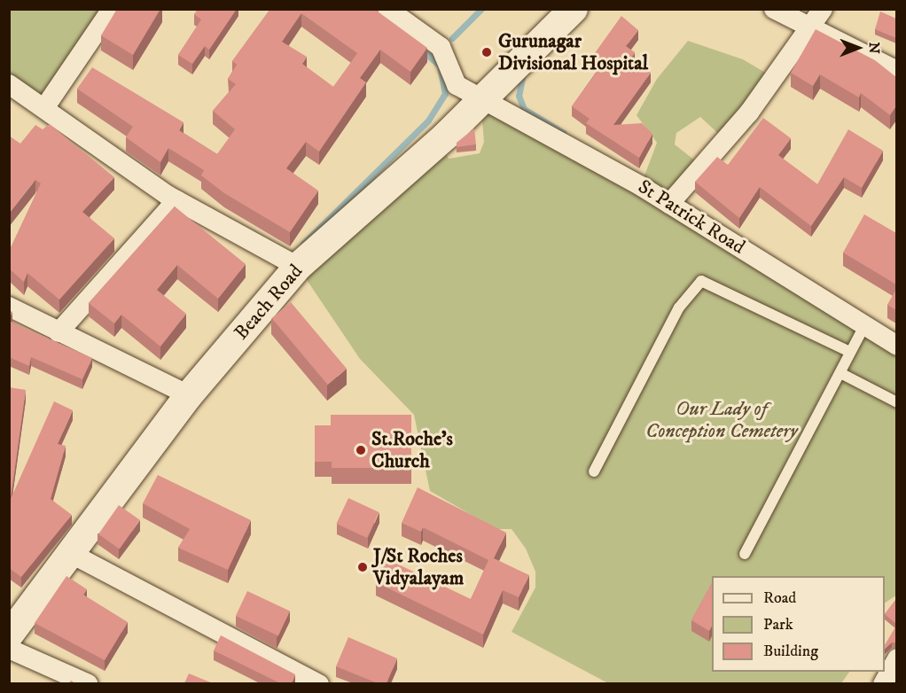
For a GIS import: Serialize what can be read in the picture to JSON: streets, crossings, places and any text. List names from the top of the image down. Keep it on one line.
{"streets":{"main road":["Beach Road"],"street":["St Patrick Road"]},"crossings":[["St Patrick Road","Beach Road"]],"parks":["Our Lady of Conception Cemetery"],"places":["Gurunagar Divisional Hospital","St.Roche's Church","J/St Roches Vidyalayam"],"legend":["Road","Park","Building"],"north":"right"}
